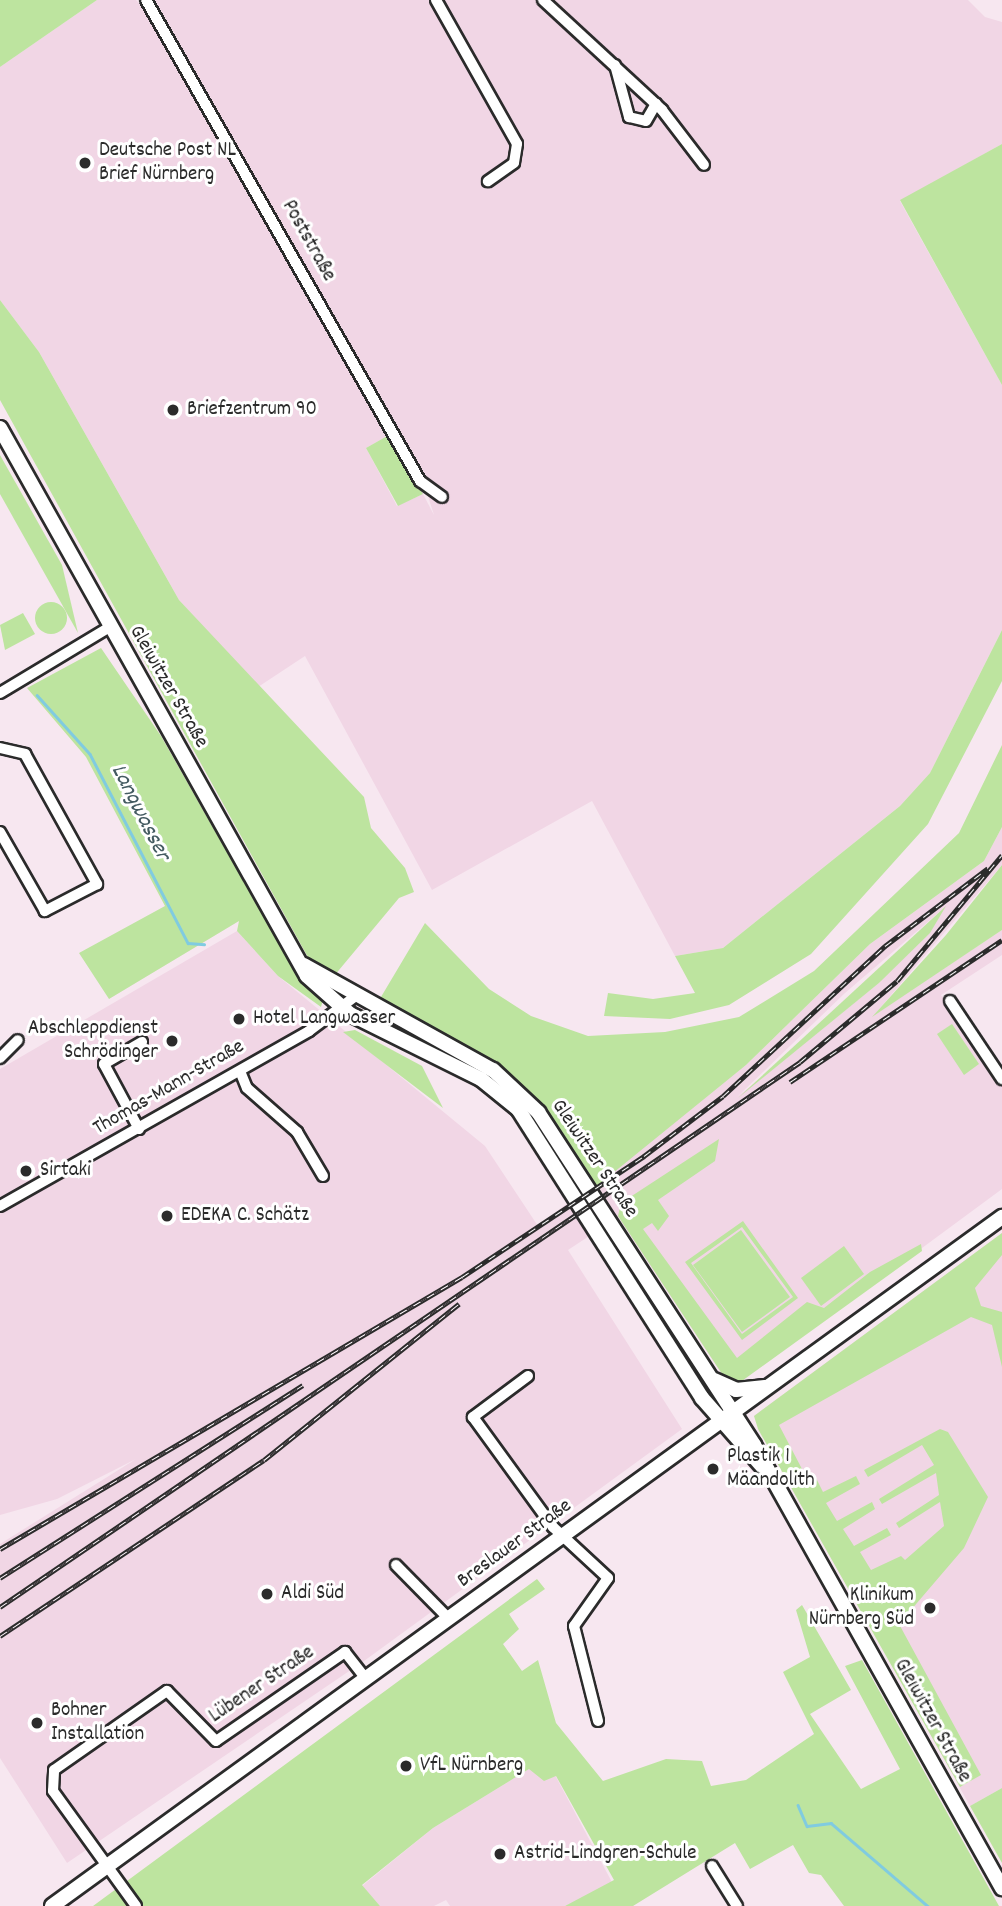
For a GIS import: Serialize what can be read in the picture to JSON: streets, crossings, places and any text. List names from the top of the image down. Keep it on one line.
{"streets":{"main road":["Gleiwitzer Straße","Breslauer Straße"],"street":["Poststraße","Thomas-Mann-Straße","Lübener Straße"]},"crossings":[["Gleiwitzer Straße","Thomas-Mann-Straße"],["Gleiwitzer Straße","Breslauer Straße"],["Breslauer Straße","Lübener Straße"]],"water":["Langwasser"],"places":["Deutsche Post NL Brief Nürnberg","Briefzentrum 90","Hotel Langwasser","Abschleppdienst Schrödinger","Sirtaki","EDEKA C. Schätz","Plastik 1 Mäandolith","Aldi Süd","Klinikum Nürnberg Süd","Bohner Installation","VfL Nürnberg","Astrid-Lindgren-Schule"]}
